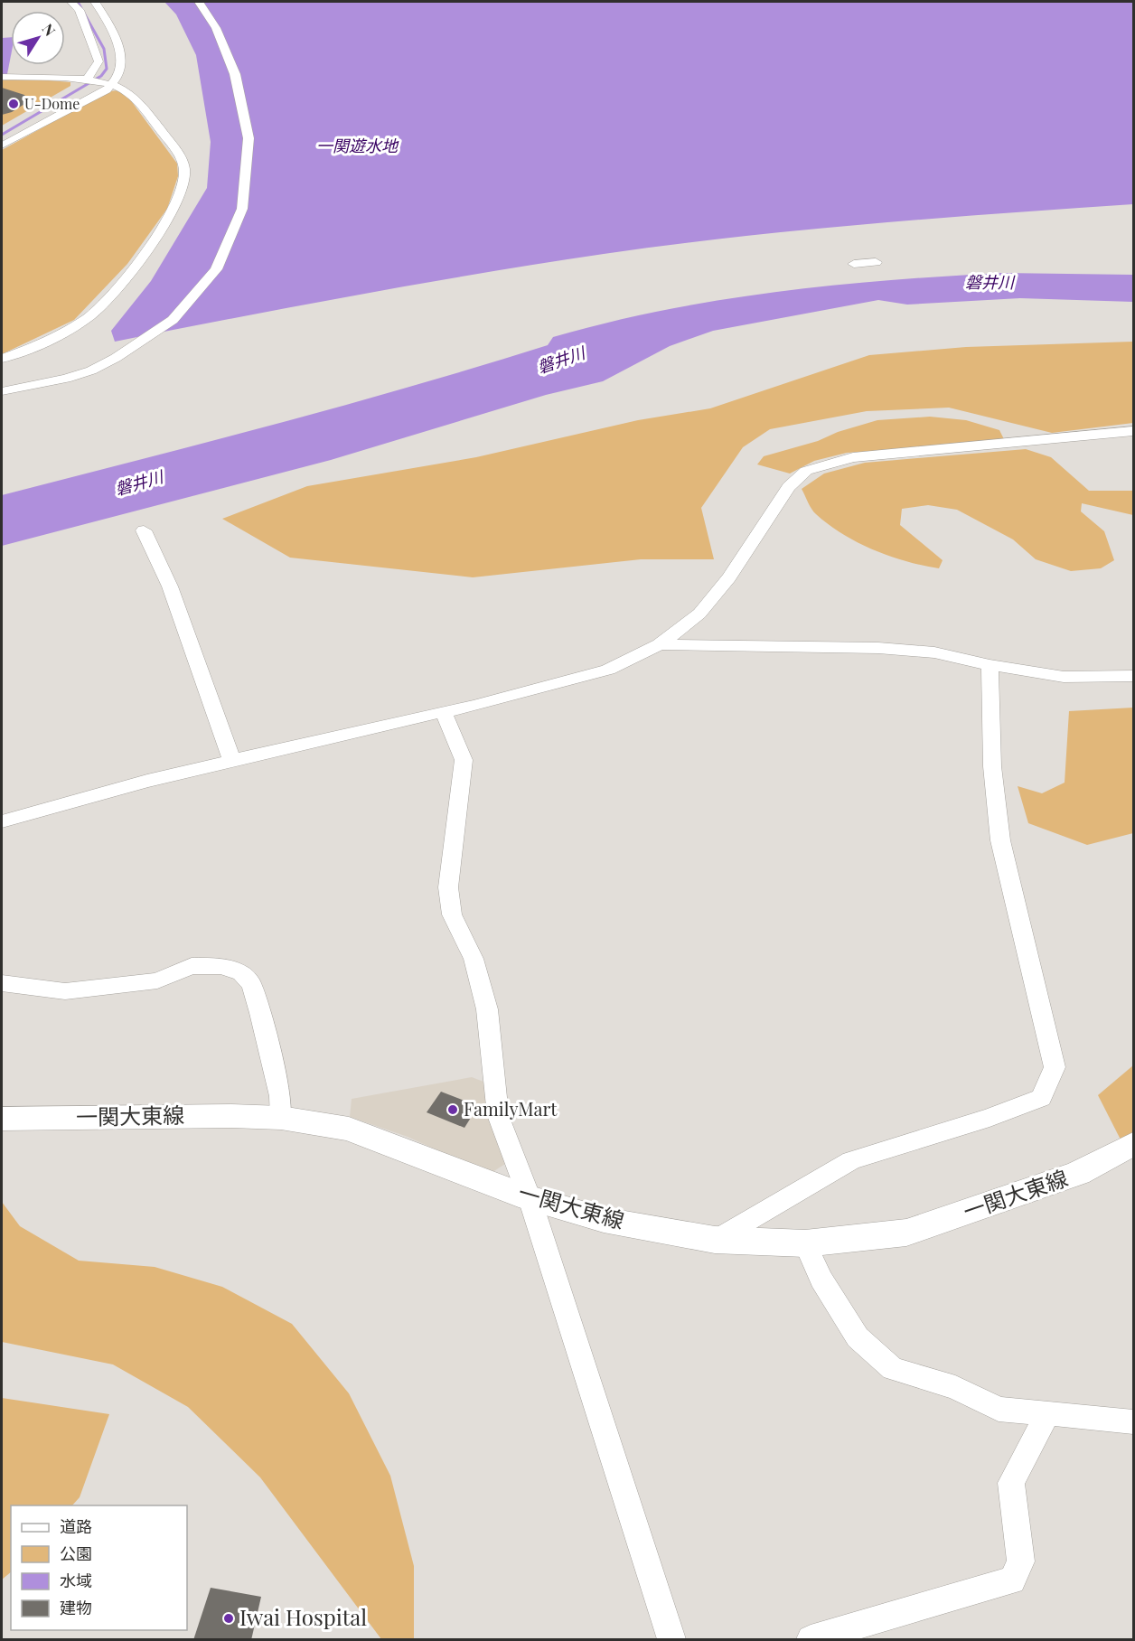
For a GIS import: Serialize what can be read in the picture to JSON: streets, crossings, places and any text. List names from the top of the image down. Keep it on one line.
{"streets":{"main road":["一関大東線"]},"water":["一関遊水地","磐井川"],"places":["U-Dome","FamilyMart","Iwai Hospital"],"legend":["道路","公園","水域","建物"],"north":"top right"}
